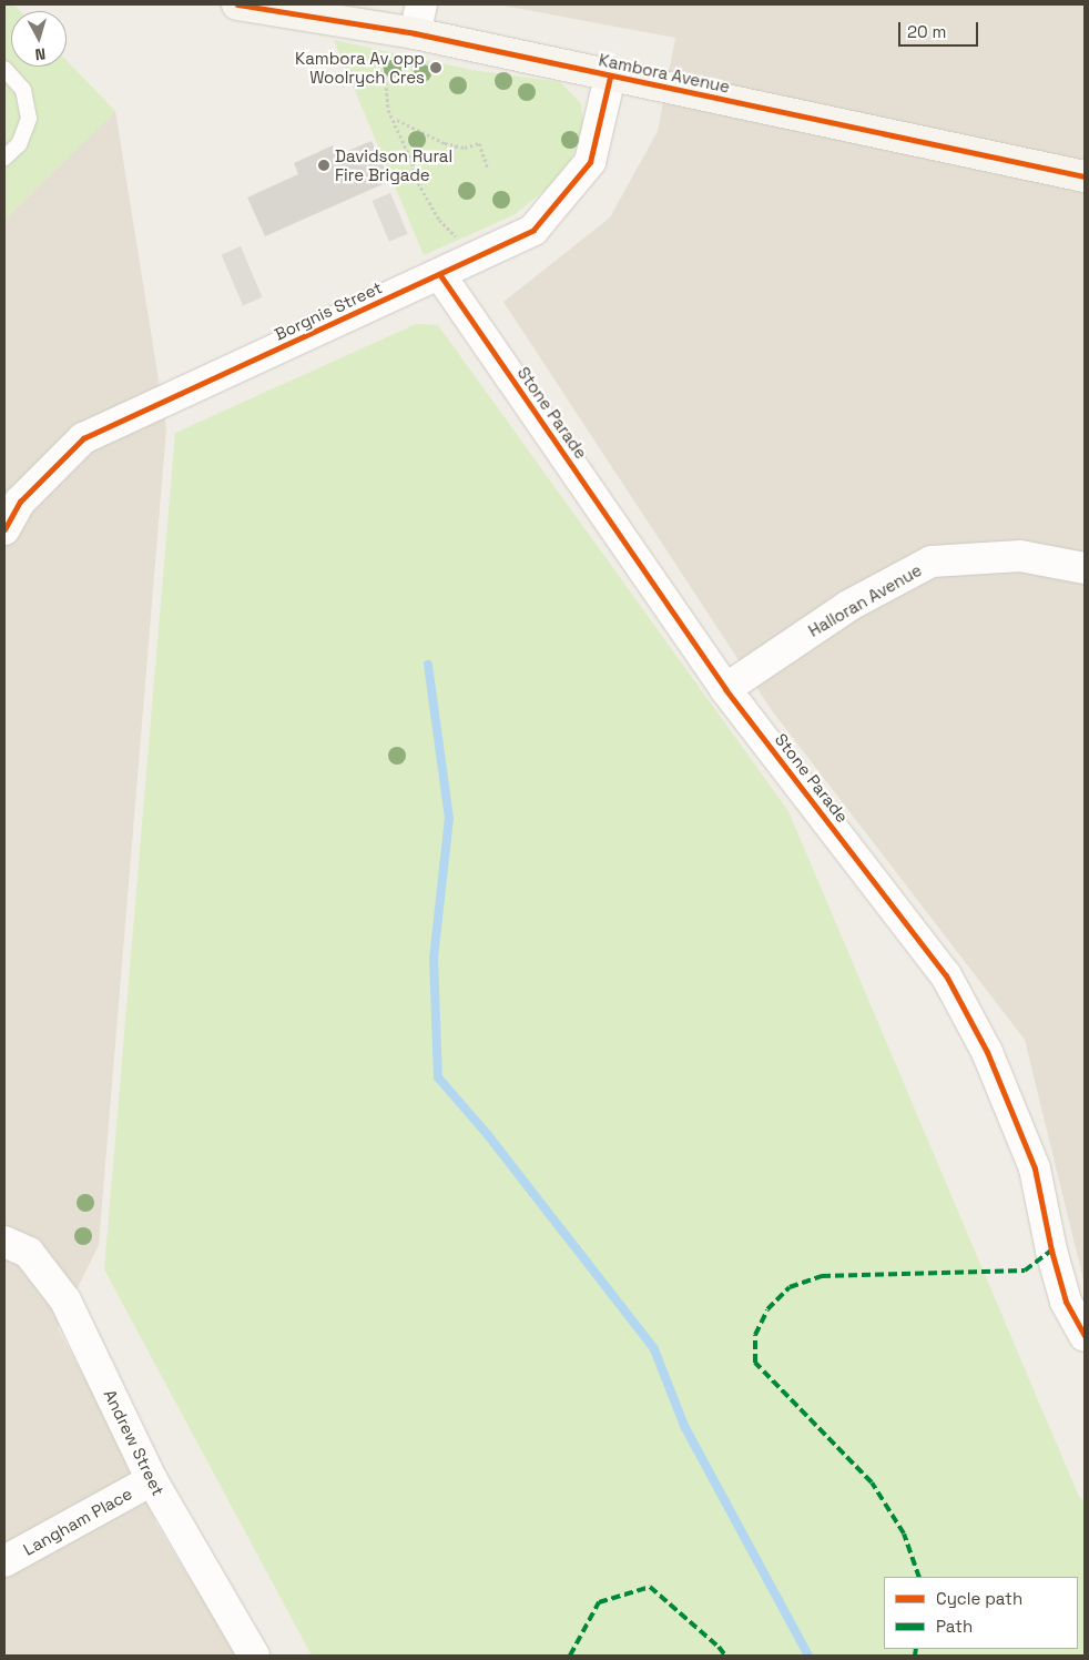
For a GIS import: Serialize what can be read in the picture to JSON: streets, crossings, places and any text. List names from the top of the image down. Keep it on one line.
{"streets":{"street":["Kambora Avenue","Borgnis Street","Stone Parade","Halloran Avenue","Andrew Street","Langham Place"]},"crossings":[["Kambora Avenue","Borgnis Street"],["Borgnis Street","Stone Parade"],["Stone Parade","Halloran Avenue"],["Andrew Street","Langham Place"]],"places":["Kambora Av opp Woolrych Cres","Davidson Rural Fire Brigade"],"legend":["Cycle path","Path"],"scale_bar":"20 m","north":"bottom"}
